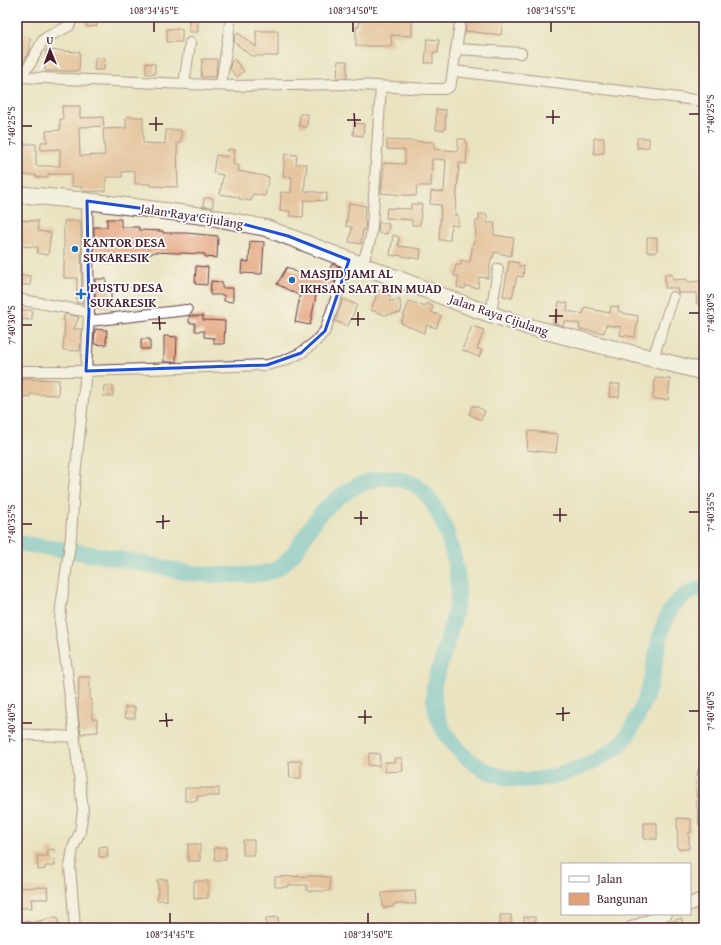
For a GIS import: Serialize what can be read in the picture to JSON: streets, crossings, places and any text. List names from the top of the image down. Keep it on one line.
{"streets":{"highway":["Jalan Raya Cijulang"]},"places":{"other":["KANTOR DESA SUKARESIK","MASJID JAMI AL IKHSAN SAAT BIN MUAD"],"health":["PUSTU DESA SUKARESIK"]},"legend":["Jalan","Bangunan"],"north":"top","coordinates":["108°34'45\"E","108°34'50\"E","108°34'55\"E","7°40'25\"S","7°40'30\"S","7°40'35\"S","7°40'40\"S"]}
